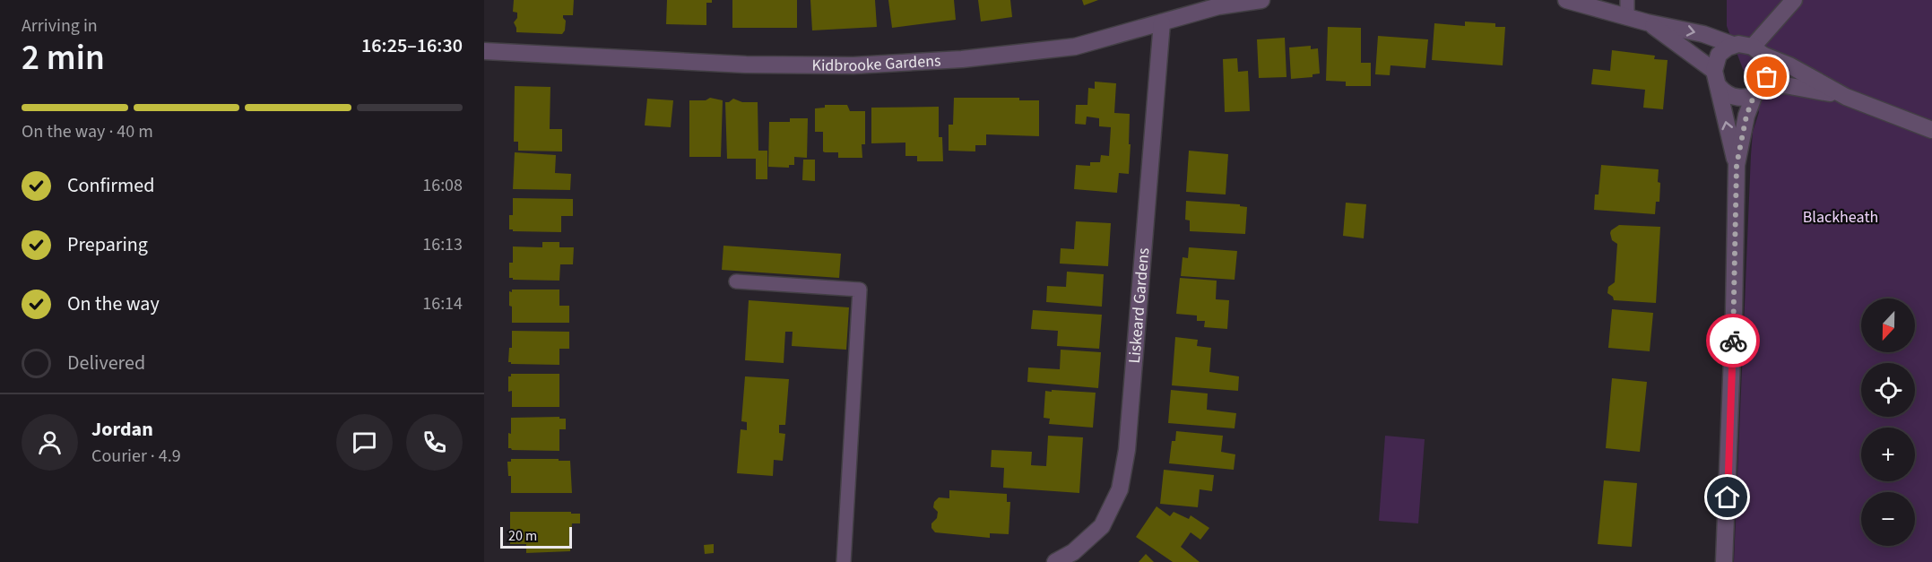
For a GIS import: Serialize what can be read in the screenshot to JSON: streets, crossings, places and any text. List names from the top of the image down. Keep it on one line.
{"streets":{"street":["Kidbrooke Gardens","Liskeard Gardens"]},"crossings":[["Kidbrooke Gardens","Liskeard Gardens"]],"parks":["Blackheath"],"scale_bar":"20 m","north":"bottom","page":{"heading":["2 min","Arriving in","16:25–16:30"],"panel":["Jordan","Courier · 4.9"],"bar":"On the way · 40 m","list":[["Confirmed","16:08"],["Preparing","16:13"],["On the way","16:14"],"Delivered"],"map_buttons":["+","−"],"scale":"20 m"}}
